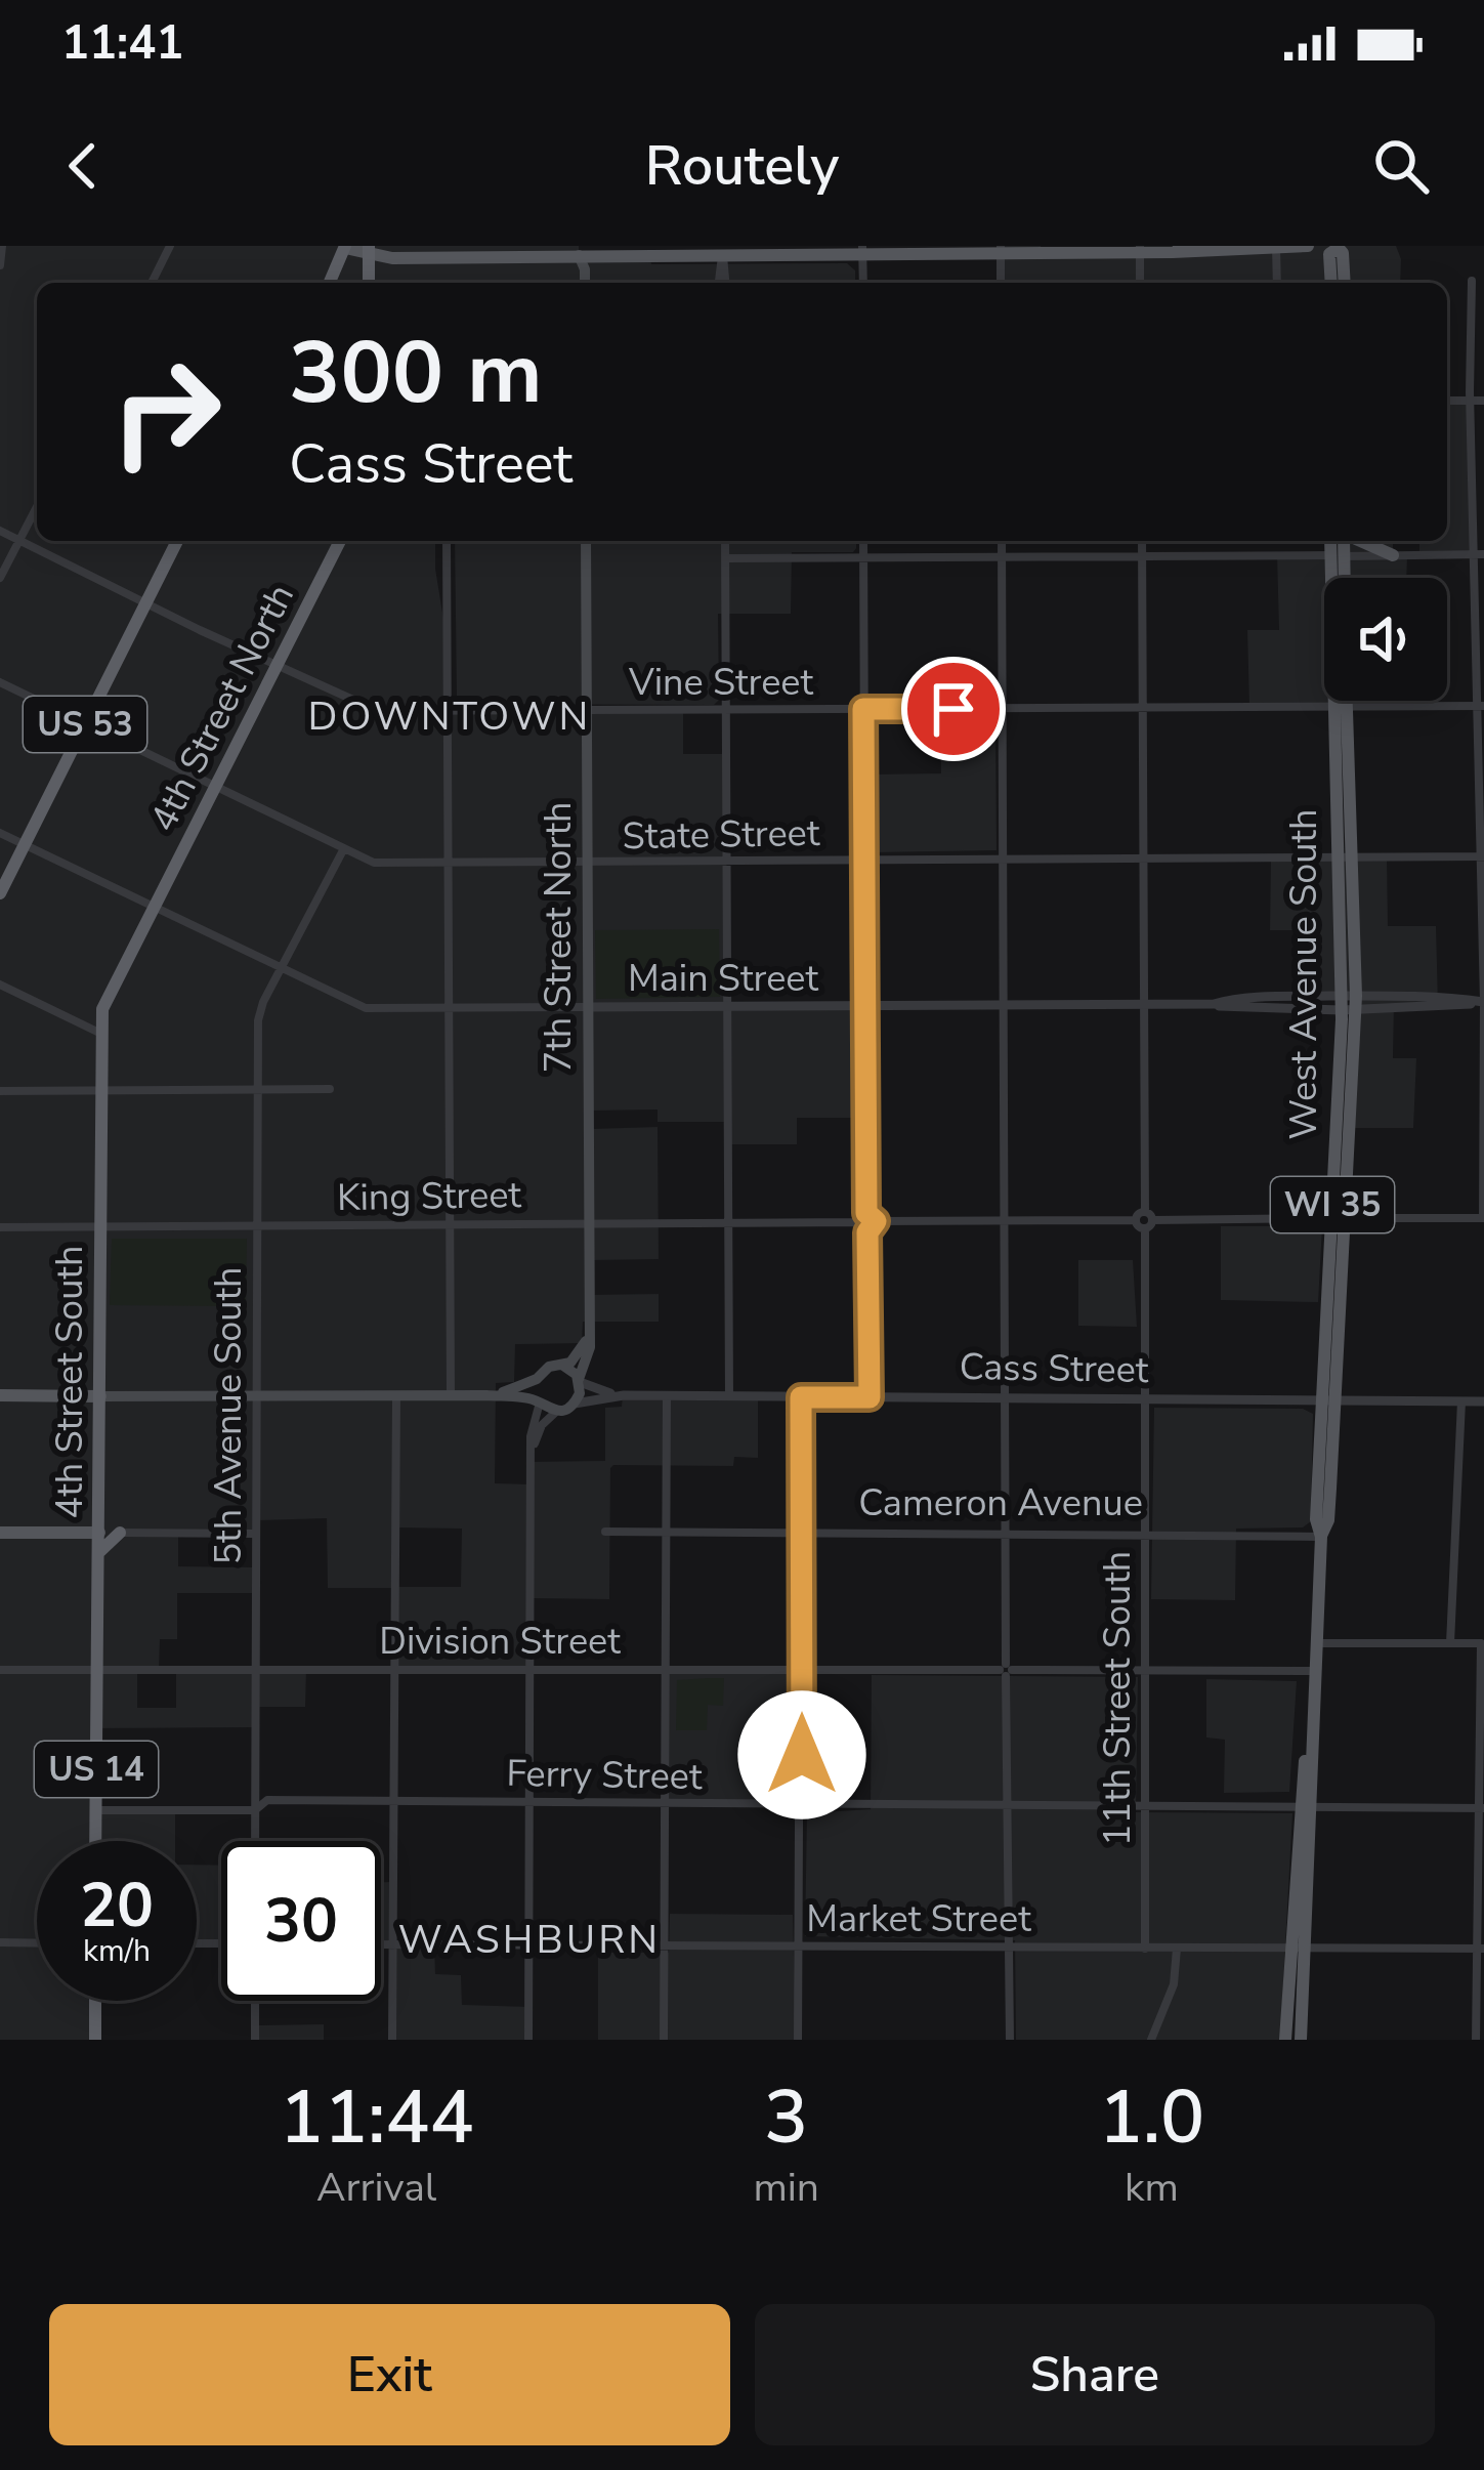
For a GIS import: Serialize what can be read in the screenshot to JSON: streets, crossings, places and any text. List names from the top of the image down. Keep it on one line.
{"streets":{"highway":["4th Street North","US 53","4th Street South","US 14"],"main road":["7th Street North","West Avenue South","WI 35"],"street":["Vine Street","State Street","Main Street","King Street","Cass Street","5th Avenue South","Cameron Avenue","Division Street","11th Street South","Ferry Street","Market Street"]},"crossings":[["Vine Street","4th Street North"],["Vine Street","US 53"],["Vine Street","7th Street North"],["Vine Street","WI 35"],["Vine Street","11th Street South"],["4th Street North","State Street"],["4th Street North","Main Street"],["4th Street North","4th Street South"],["US 53","State Street"],["US 53","Main Street"],["State Street","7th Street North"],["State Street","WI 35"],["State Street","5th Avenue South"],["State Street","11th Street South"],["7th Street North","Main Street"],["7th Street North","King Street"],["7th Street North","Cass Street"],["West Avenue South","Main Street"],["West Avenue South","WI 35"],["West Avenue South","Cass Street"],["West Avenue South","Cameron Avenue"],["West Avenue South","Division Street"],["West Avenue South","Ferry Street"],["West Avenue South","Market Street"],["Main Street","WI 35"],["Main Street","4th Street South"],["Main Street","5th Avenue South"],["Main Street","11th Street South"],["King Street","4th Street South"],["King Street","5th Avenue South"],["Cass Street","11th Street South"],["4th Street South","Division Street"],["4th Street South","Ferry Street"],["5th Avenue South","Division Street"],["5th Avenue South","Ferry Street"],["Cameron Avenue","11th Street South"],["Division Street","11th Street South"],["11th Street South","Ferry Street"],["11th Street South","Market Street"]],"districts":["DOWNTOWN","WASHBURN"],"page":{"status":"11:41","header":"Routely","turn":["300 m","Cass Street"],"speed":"20 km/h","limit":"30","eta":["11:44","Arrival","3","min","1.0","km"],"buttons":["Exit","Share"]}}
